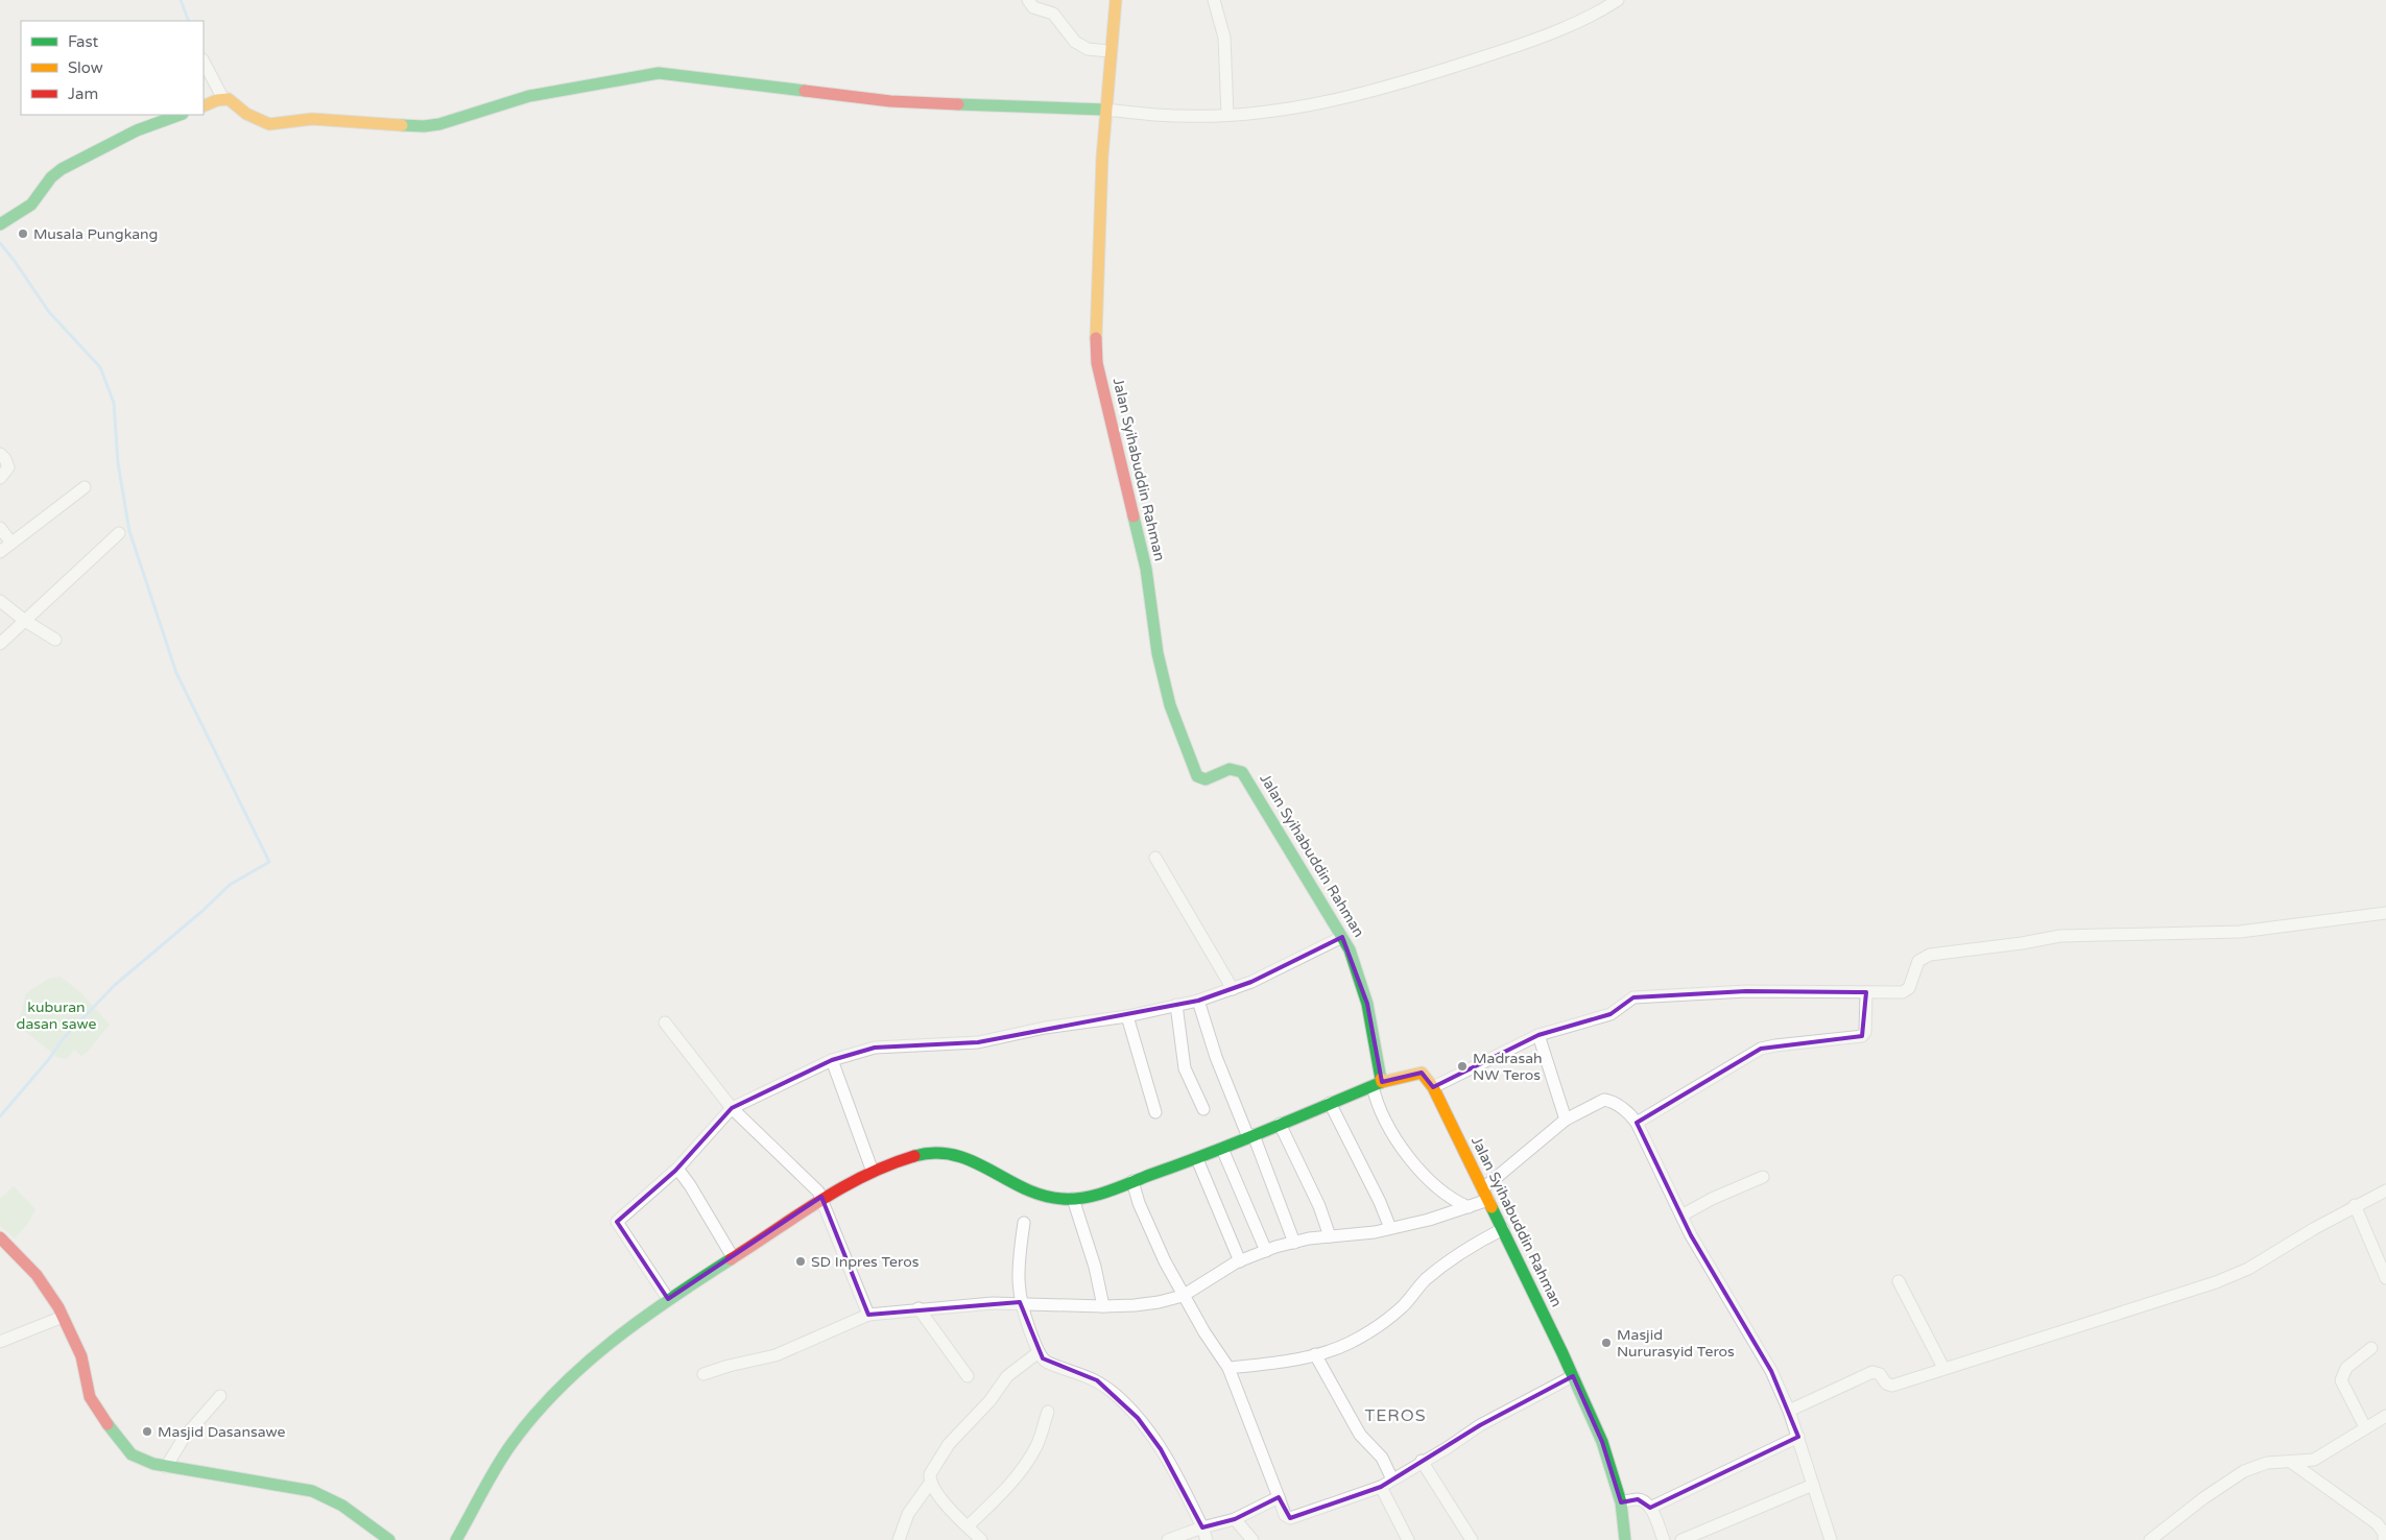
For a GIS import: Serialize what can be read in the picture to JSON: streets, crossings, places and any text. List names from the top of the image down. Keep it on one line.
{"streets":{"street":["Jalan Syihabuddin Rahman"]},"districts":["TEROS"],"parks":["kuburan dasan sawe"],"places":["Musala Pungkang","Madrasah NW Teros","SD Inpres Teros","Masjid Nururasyid Teros","Masjid Dasansawe"],"legend":["Fast","Slow","Jam"]}
